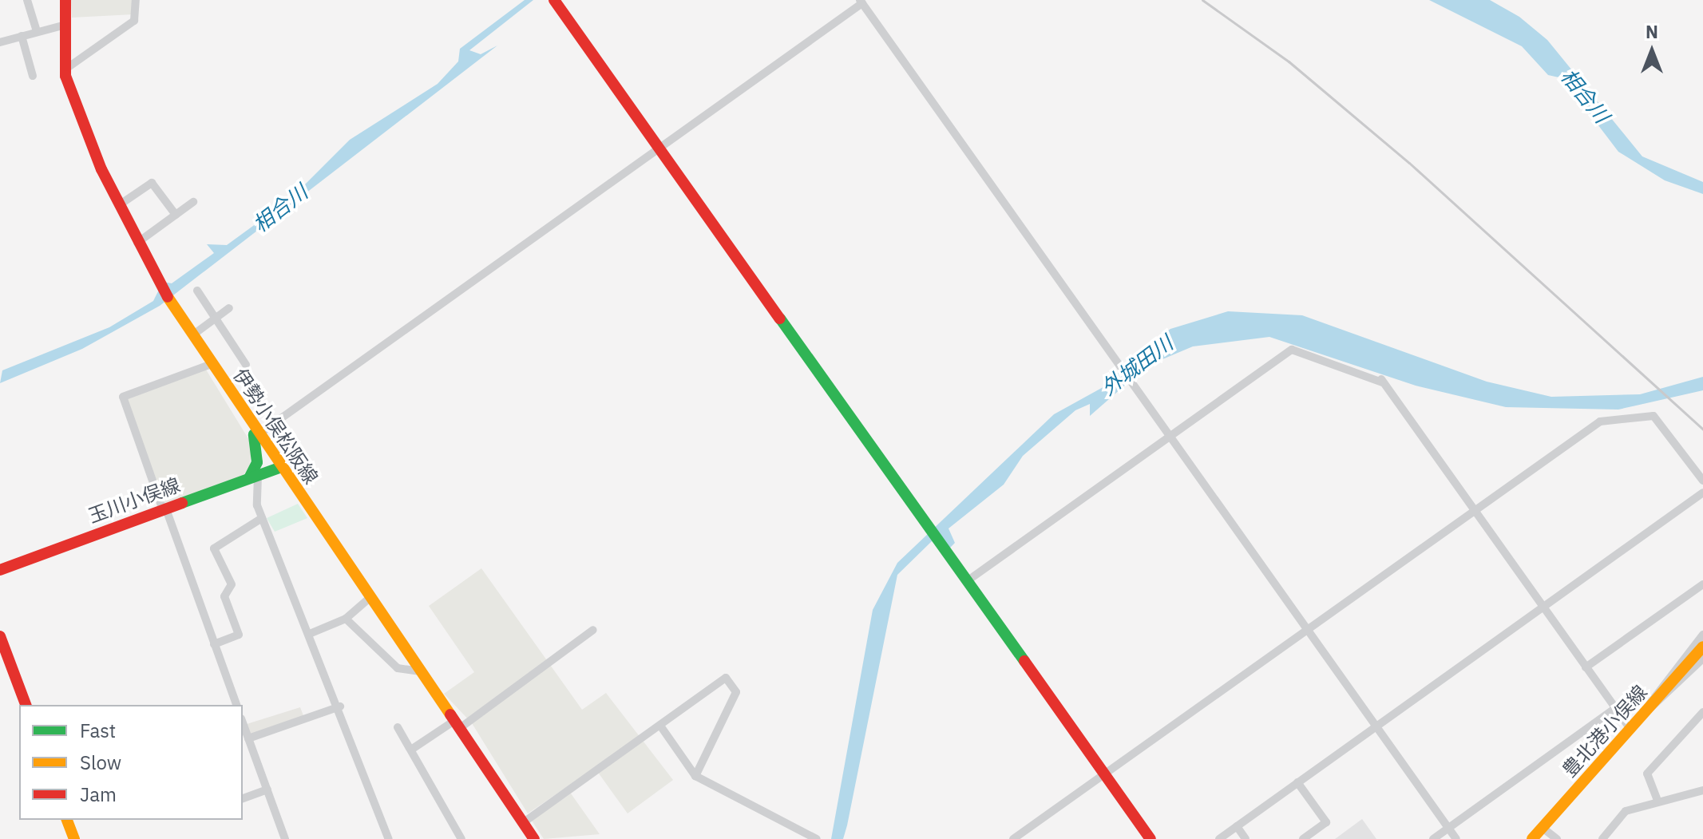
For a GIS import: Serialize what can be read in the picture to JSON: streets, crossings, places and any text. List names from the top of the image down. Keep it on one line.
{"streets":{"main road":["伊勢小俣松阪線","玉川小俣線","豊北港小俣線"]},"crossings":[["伊勢小俣松阪線","玉川小俣線"]],"water":["相合川","外城田川"],"legend":["Fast","Slow","Jam"],"north":"top"}
